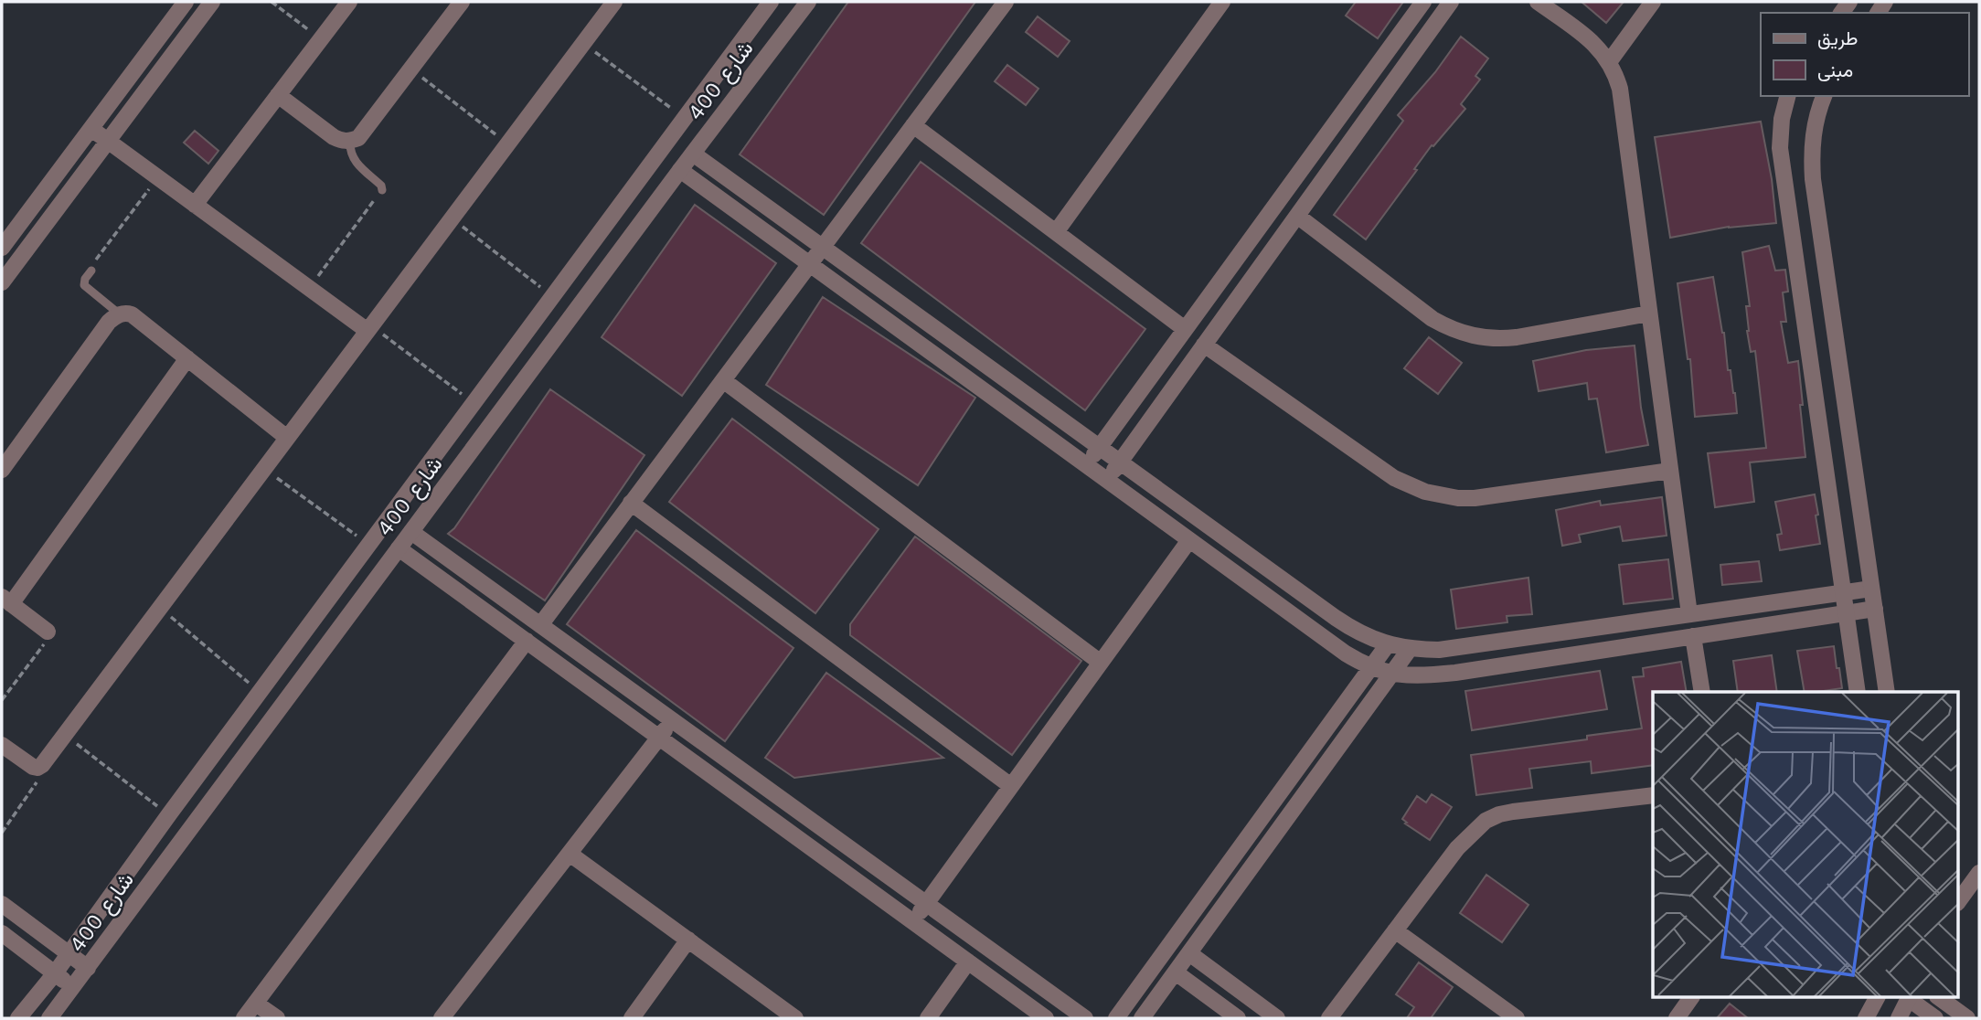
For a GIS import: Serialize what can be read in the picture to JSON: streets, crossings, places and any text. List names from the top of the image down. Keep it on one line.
{"streets":{"street":["شارع 400"]},"legend":["طريق","مبنى"]}
